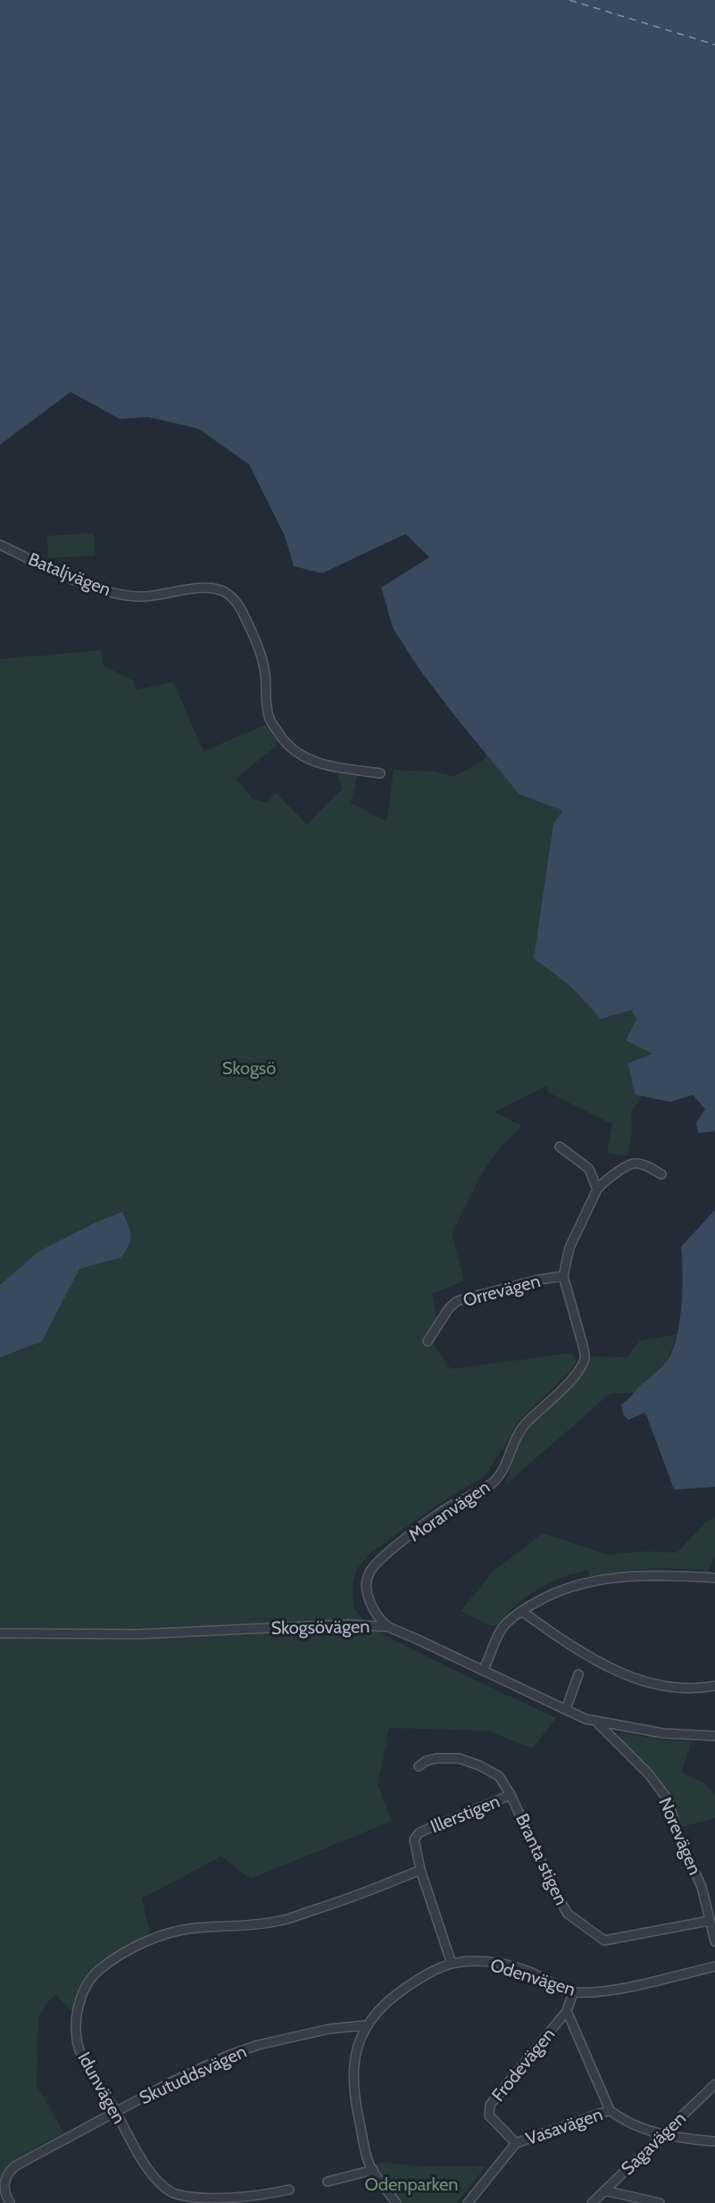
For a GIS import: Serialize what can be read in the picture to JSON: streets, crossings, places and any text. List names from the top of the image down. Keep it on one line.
{"streets":{"street":["Bataljvägen","Orrevägen","Moranvägen","Skogsövägen","Illerstigen","Norevägen","Branta stigen","Odenvägen","Frodevägen","Skutuddsvägen","Idunvägen","Vasavägen","Sagavägen"]},"crossings":[["Orrevägen","Moranvägen"],["Moranvägen","Skogsövägen"],["Skogsövägen","Norevägen"],["Illerstigen","Branta stigen"],["Illerstigen","Idunvägen"],["Norevägen","Branta stigen"],["Odenvägen","Skutuddsvägen"],["Frodevägen","Vasavägen"],["Skutuddsvägen","Idunvägen"],["Vasavägen","Sagavägen"]],"parks":["Skogsö","Odenparken"]}
